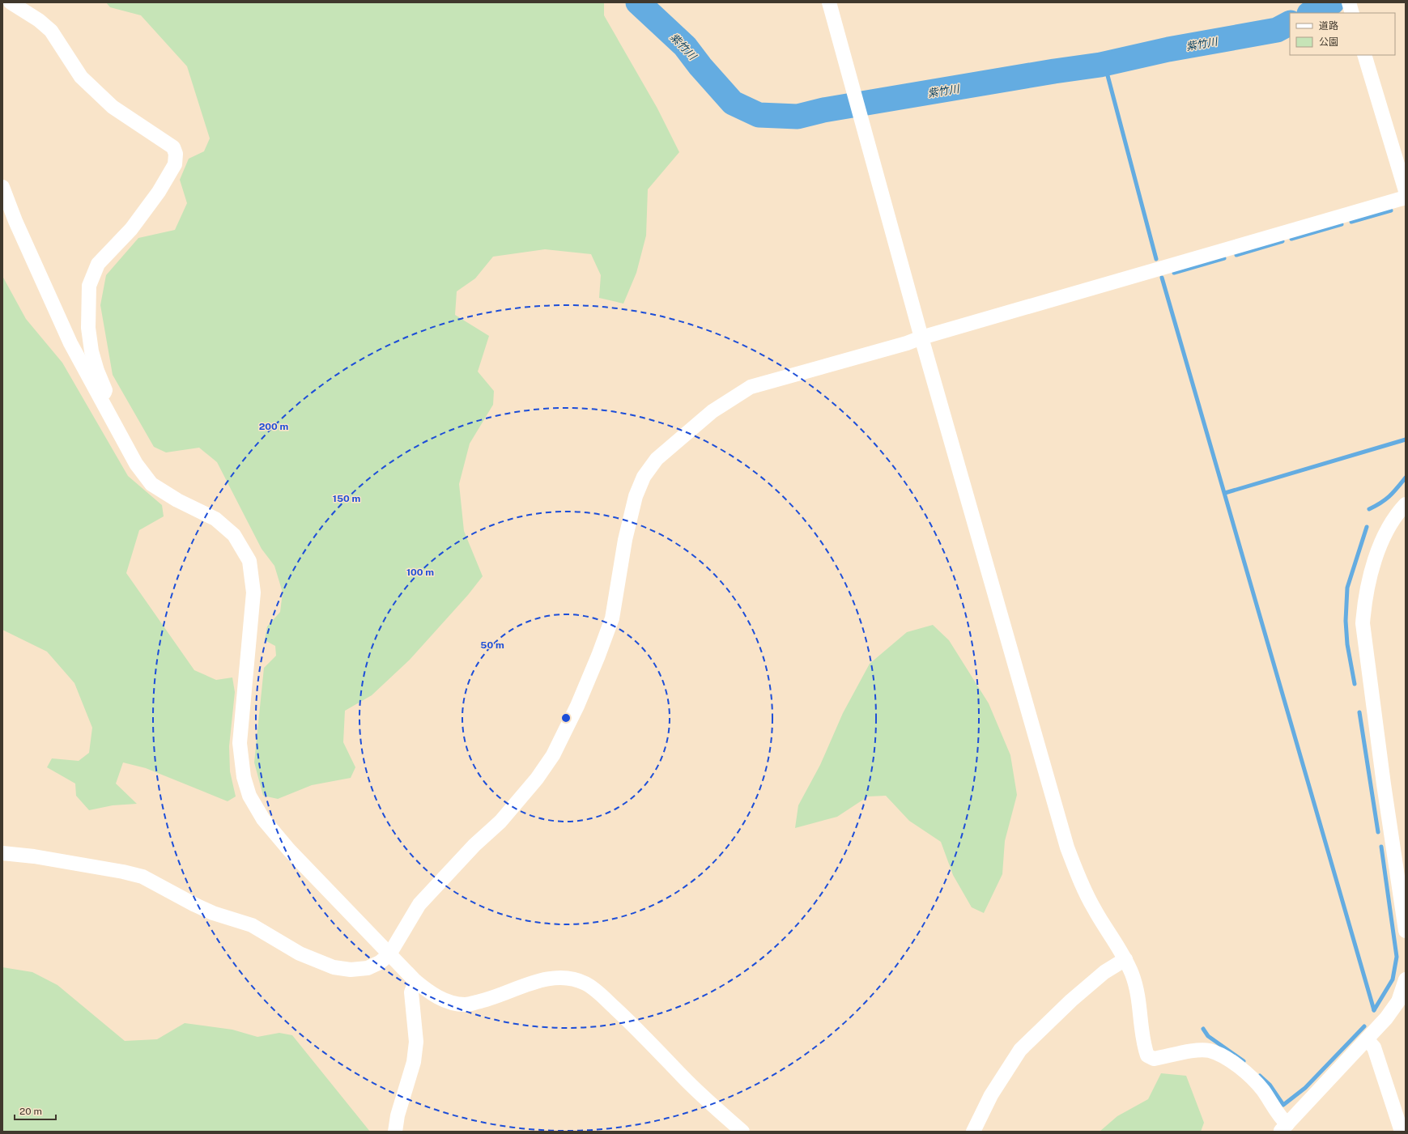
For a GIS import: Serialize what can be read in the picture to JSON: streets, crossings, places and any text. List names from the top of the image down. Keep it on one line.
{"water":["紫竹川"],"legend":["道路","公園"],"scale_bar":"20 m","rings":["200 m","150 m","100 m","50 m"]}
